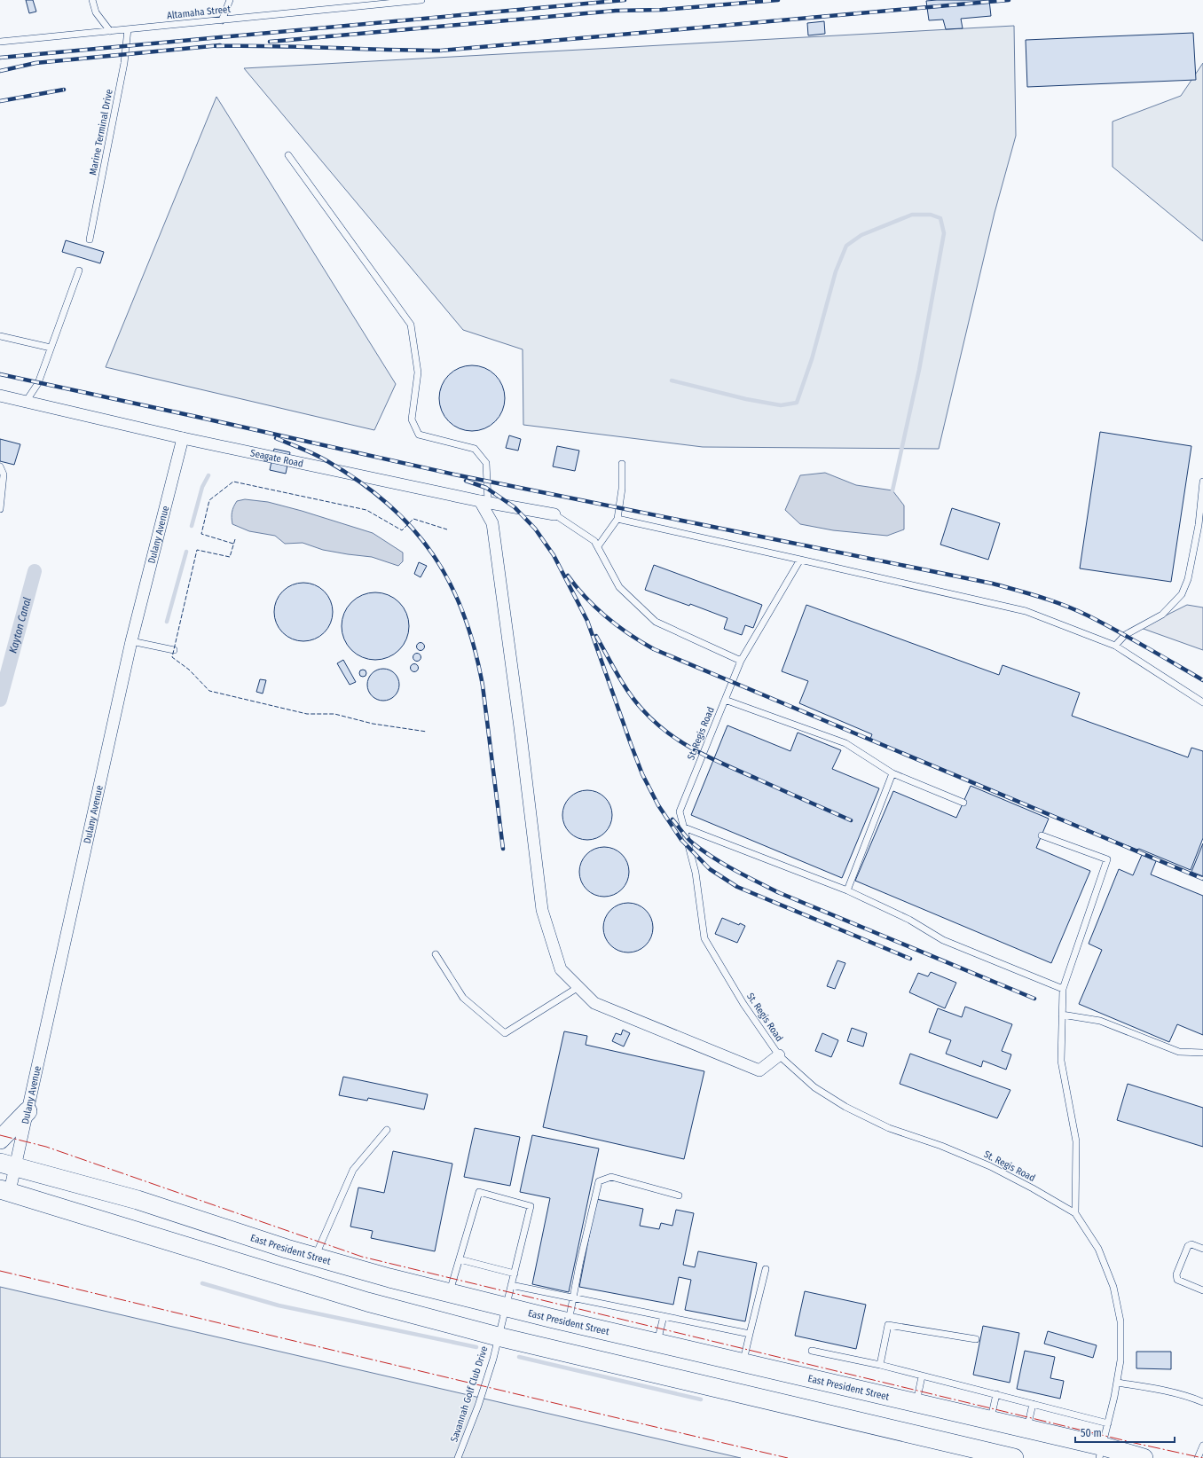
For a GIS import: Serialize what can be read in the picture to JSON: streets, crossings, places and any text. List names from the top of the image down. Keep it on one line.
{"streets":{"main road":["East President Street"],"street":["Seagate Road","Dulany Avenue"],"lane":["Altamaha Street","Marine Terminal Drive","St. Regis Road","Savannah Golf Club Drive"]},"crossings":[["Altamaha Street","Marine Terminal Drive"],["Seagate Road","Dulany Avenue"],["Dulany Avenue","East President Street"],["St. Regis Road","East President Street"],["East President Street","Savannah Golf Club Drive"]],"water":["Kayton Canal"],"scale_bar":"50 m"}
